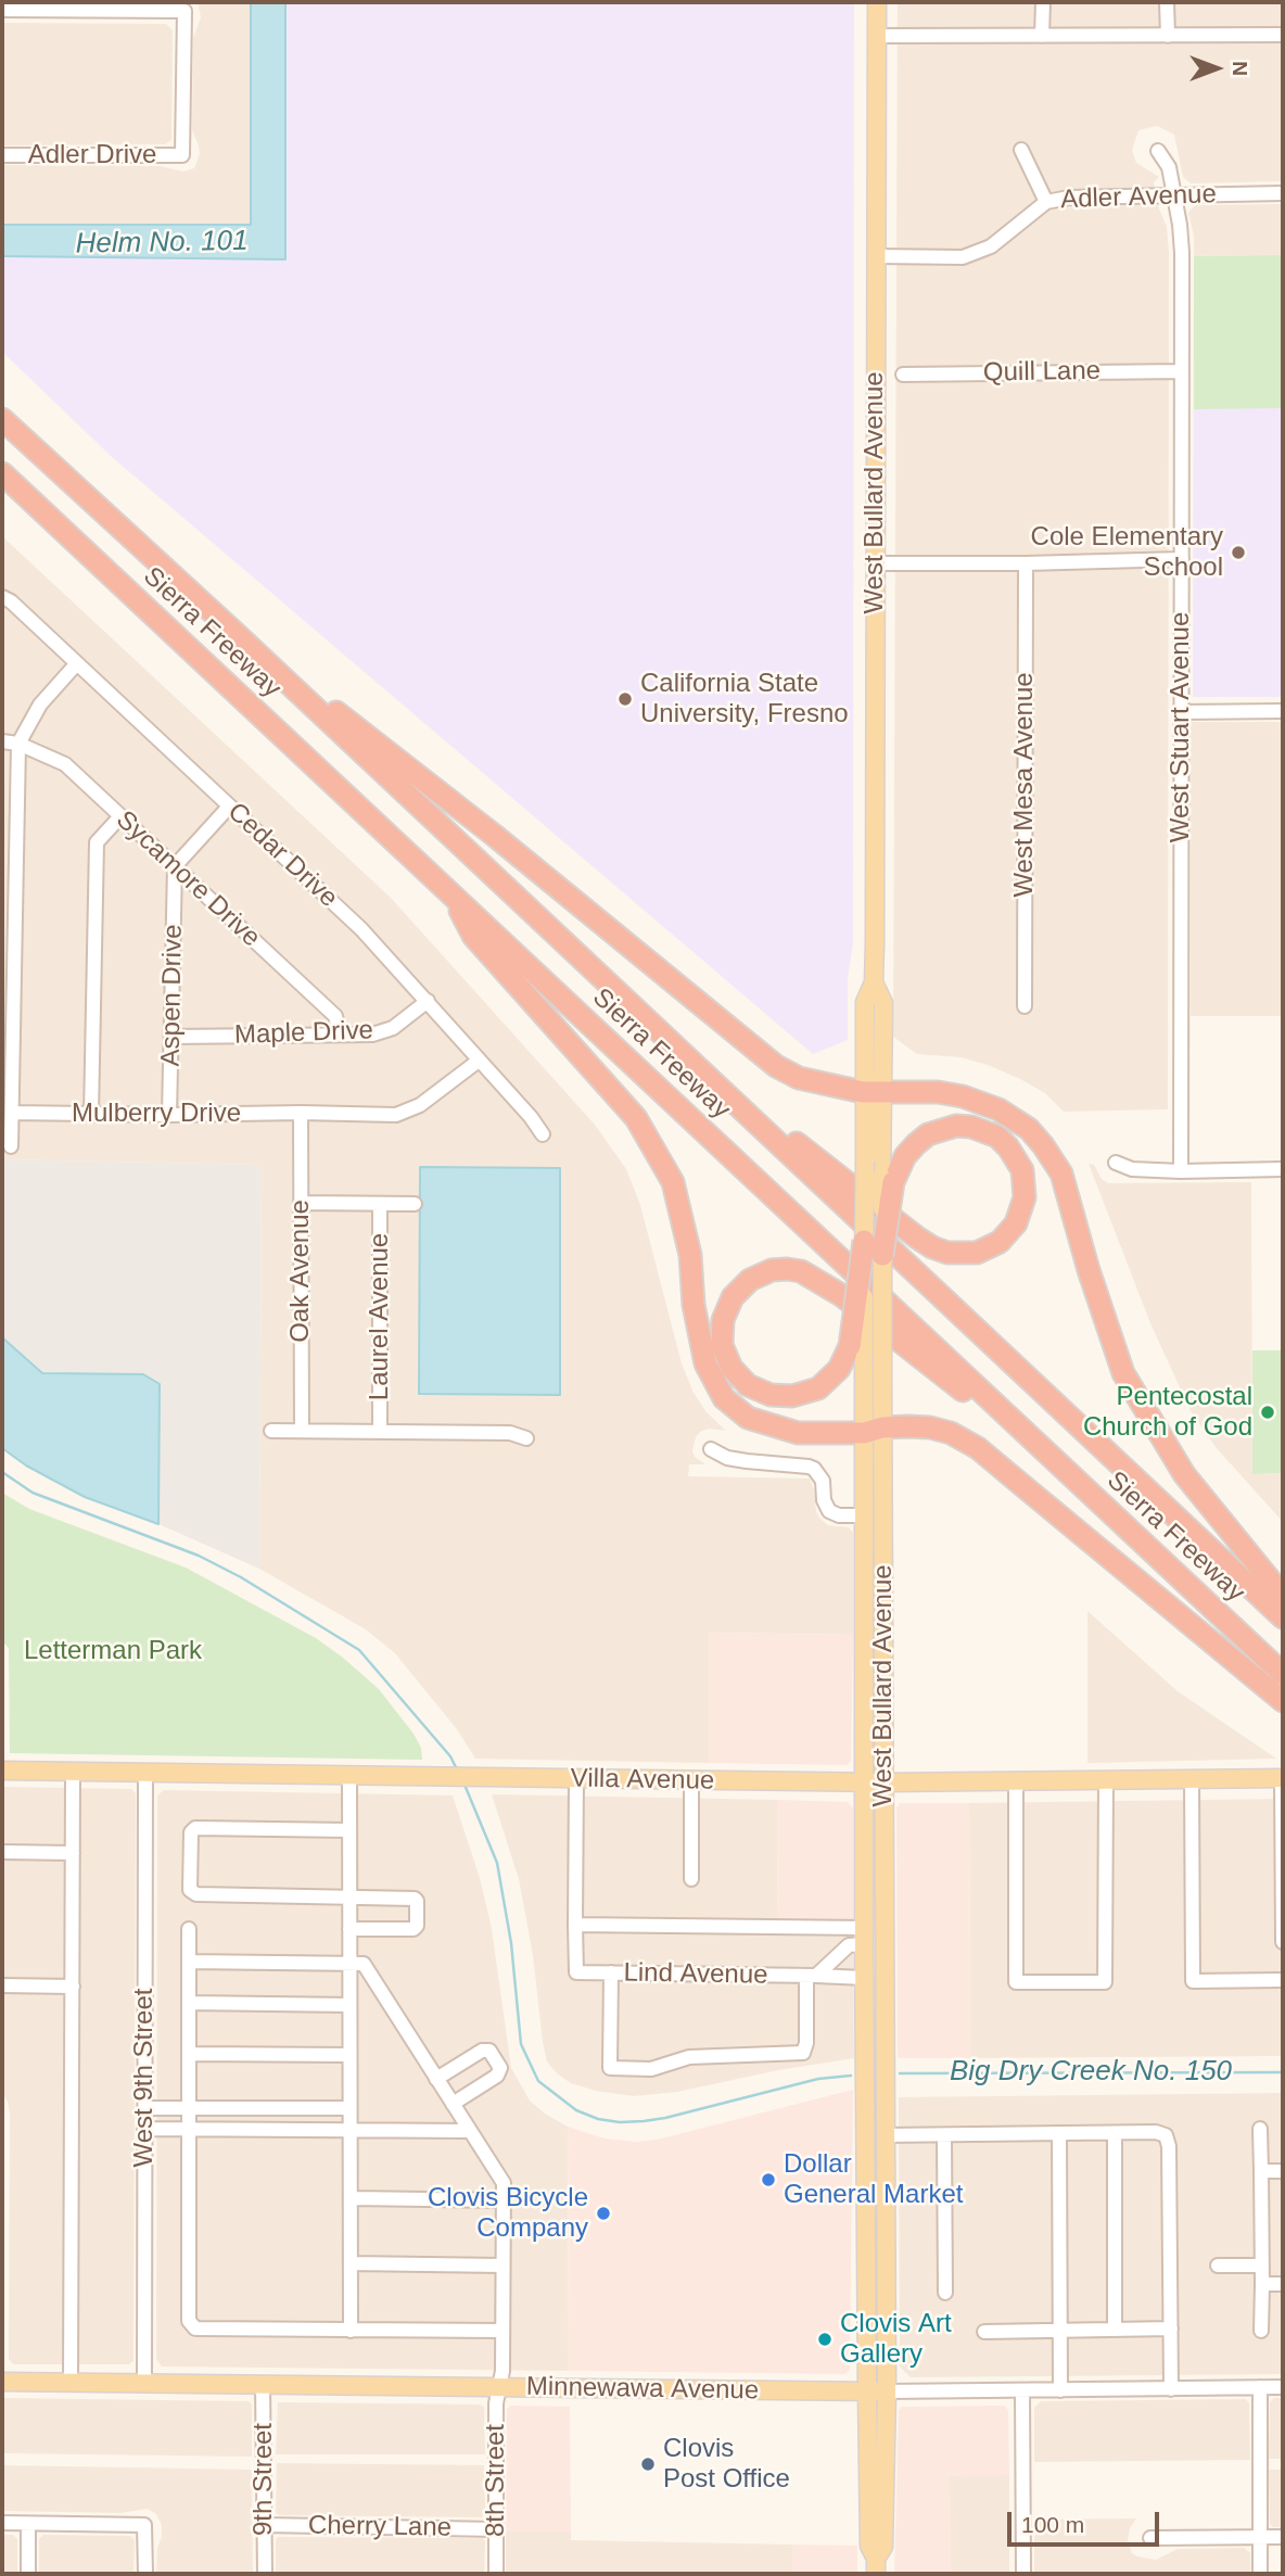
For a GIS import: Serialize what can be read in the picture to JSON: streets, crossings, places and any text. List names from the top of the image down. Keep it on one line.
{"streets":{"highway":["Sierra Freeway"],"main road":["West Bullard Avenue","Villa Avenue","Minnewawa Avenue"],"street":["Adler Drive","Adler Avenue","Quill Lane","West Stuart Avenue","West Mesa Avenue","Cedar Drive","Sycamore Drive","Aspen Drive","Maple Drive","Mulberry Drive","Oak Avenue","Laurel Avenue","Lind Avenue","West 9th Street","9th Street","8th Street","Cherry Lane"]},"crossings":[["Adler Avenue","West Bullard Avenue"],["Adler Avenue","West Stuart Avenue"],["Quill Lane","West Stuart Avenue"],["West Bullard Avenue","Villa Avenue"],["West Bullard Avenue","Lind Avenue"],["West Bullard Avenue","Minnewawa Avenue"],["Cedar Drive","Maple Drive"],["Cedar Drive","Mulberry Drive"],["Sycamore Drive","Aspen Drive"],["Sycamore Drive","Maple Drive"],["Aspen Drive","Maple Drive"],["Aspen Drive","Mulberry Drive"],["Mulberry Drive","Oak Avenue"],["Villa Avenue","West 9th Street"],["West 9th Street","Minnewawa Avenue"],["Minnewawa Avenue","9th Street"],["Minnewawa Avenue","8th Street"],["9th Street","Cherry Lane"],["8th Street","Cherry Lane"]],"water":["Helm No. 101","Big Dry Creek No. 150"],"parks":["Letterman Park"],"places":["Cole Elementary School","California State University, Fresno","Pentecostal Church of God","Dollar General Market","Clovis Bicycle Company","Clovis Art Gallery","Clovis Post Office"],"scale_bar":"100 m","north":"right"}
